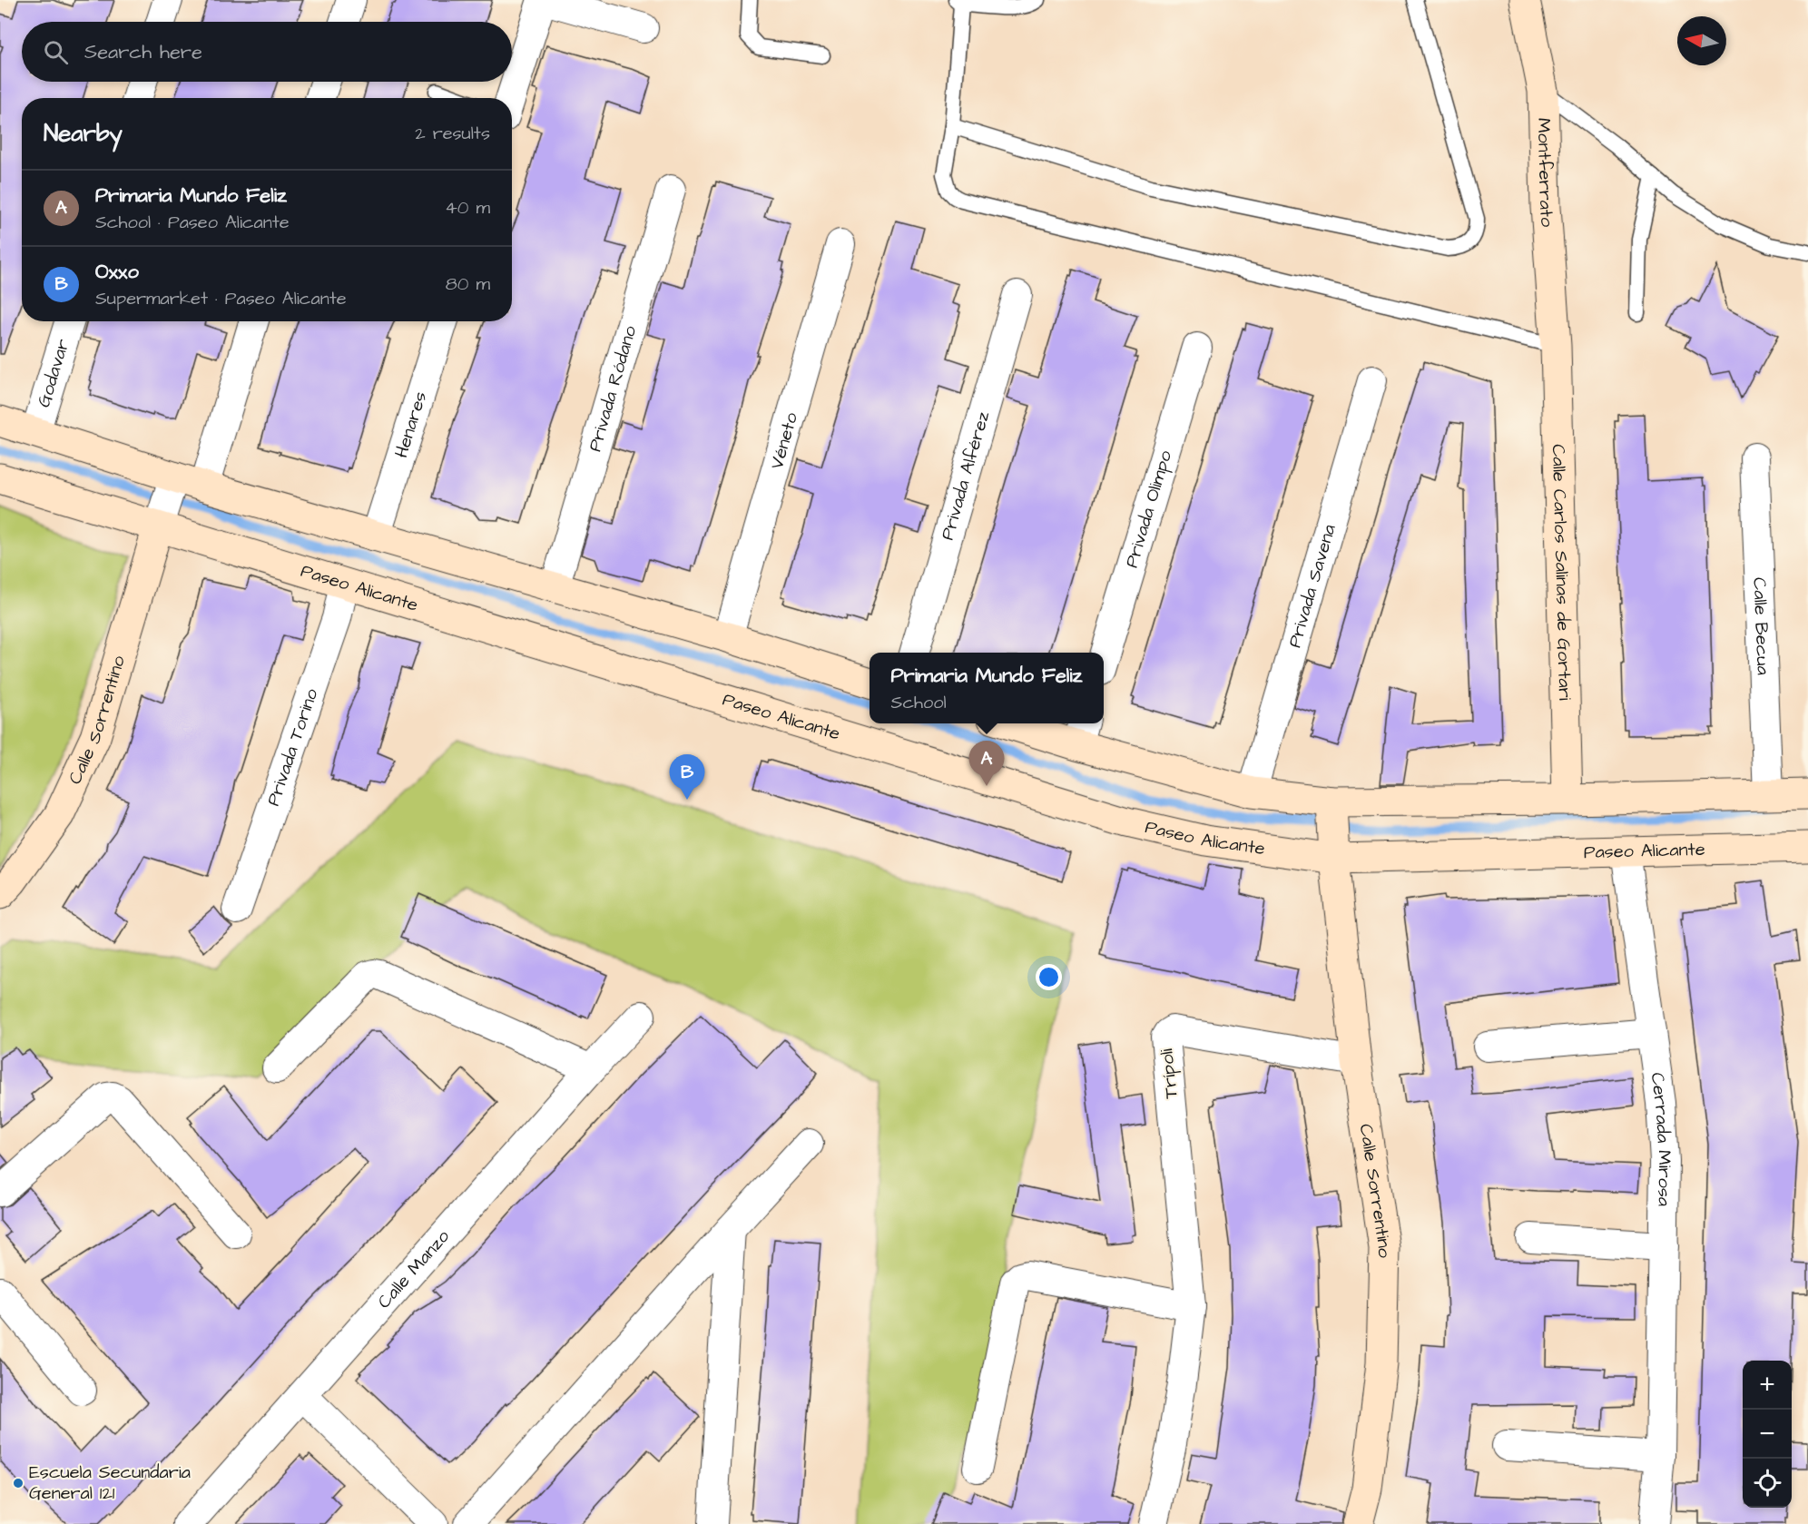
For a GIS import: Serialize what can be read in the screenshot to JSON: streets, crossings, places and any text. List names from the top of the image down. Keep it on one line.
{"streets":{"street":["Montferrato","Godavar","Privada Ródano","Henares","Véneto","Privada Alférez","Privada Olimpo","Calle Carlos Salinas de Gortari","Privada Savena","Paseo Alicante","Calle Becua","Calle Sorrentino","Privada Torino","Trípoli","Cerrada Mirosa","Calle Manzo"]},"crossings":[["Montferrato","Calle Carlos Salinas de Gortari"],["Paseo Alicante","Calle Sorrentino"],["Paseo Alicante","Privada Torino"],["Paseo Alicante","Cerrada Mirosa"],["Calle Sorrentino","Trípoli"]],"places":["Escuela Secundaria General 121"],"north":"left","page":{"search":"Search here","heading":["Nearby","2 results"],"list":[{"mark":"A","name":"Primaria Mundo Feliz","note":"School · Paseo Alicante","value":"40 m"},{"mark":"B","name":"Oxxo","note":"Supermarket · Paseo Alicante","value":"80 m"}],"popup":["Primaria Mundo Feliz","School"],"pins":["A","B"],"map_buttons":["+","−"]}}
